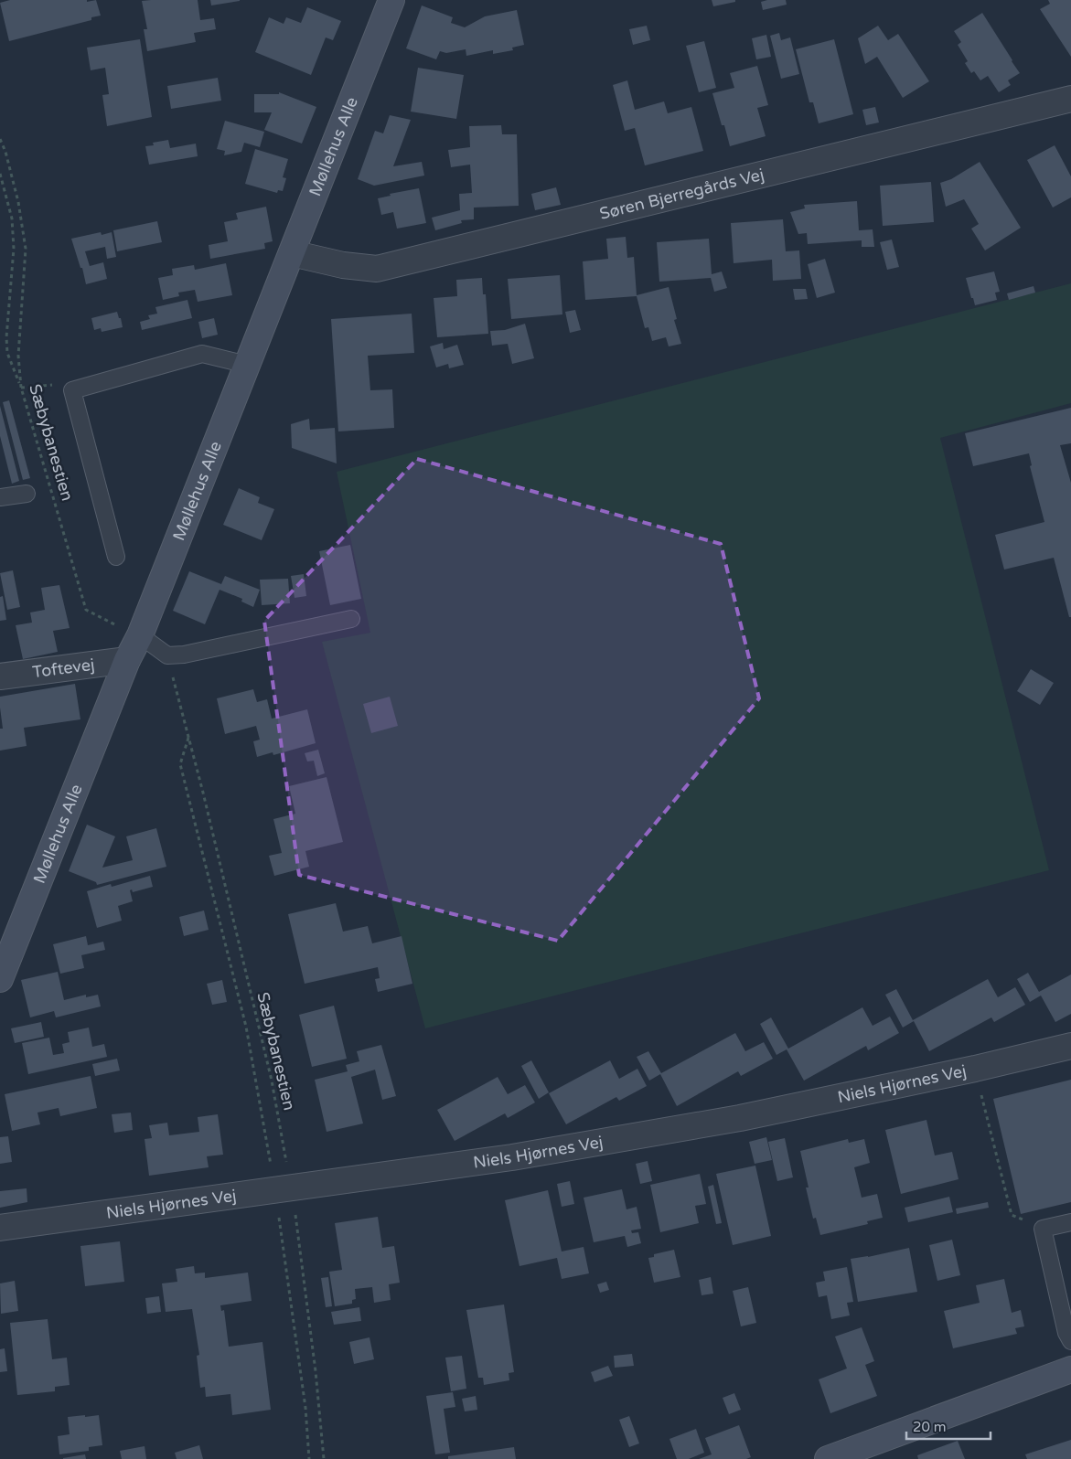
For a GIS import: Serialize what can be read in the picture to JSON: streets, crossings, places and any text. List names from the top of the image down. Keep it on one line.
{"streets":{"street":["Møllehus Alle","Søren Bjerregårds Vej","Toftevej","Niels Hjørnes Vej"],"path":["Sæbybanestien"]},"crossings":[["Møllehus Alle","Søren Bjerregårds Vej"],["Møllehus Alle","Sæbybanestien"],["Møllehus Alle","Toftevej"],["Sæbybanestien","Niels Hjørnes Vej"]],"scale_bar":"20 m"}
